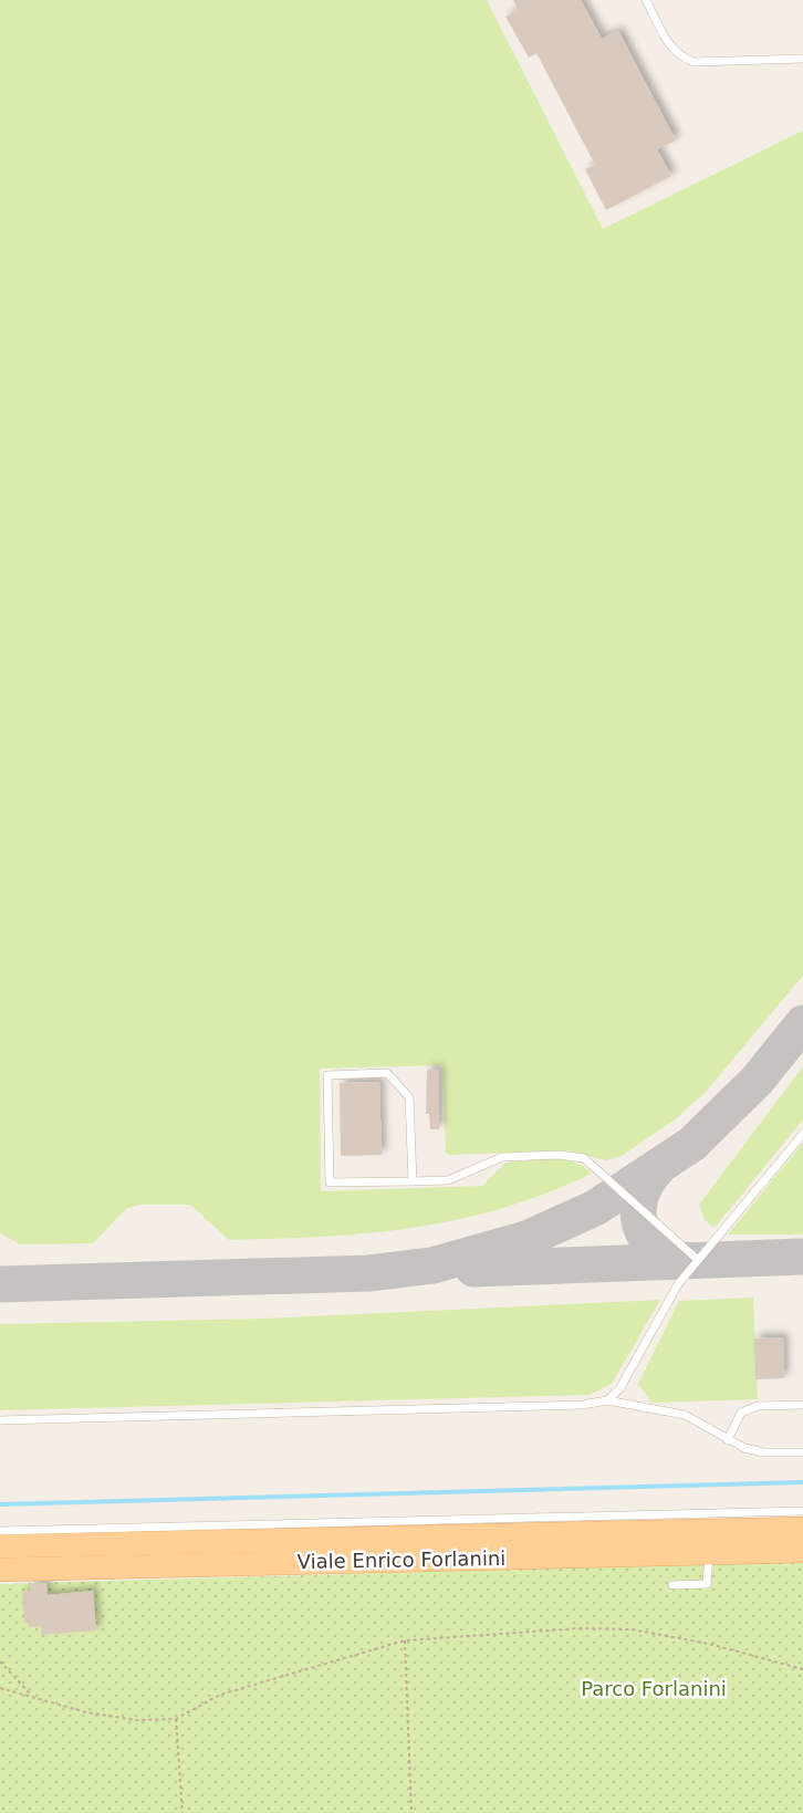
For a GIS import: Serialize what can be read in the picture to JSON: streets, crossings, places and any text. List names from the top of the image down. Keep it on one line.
{"streets":{"main road":["Viale Enrico Forlanini"]},"parks":["Parco Forlanini"]}
